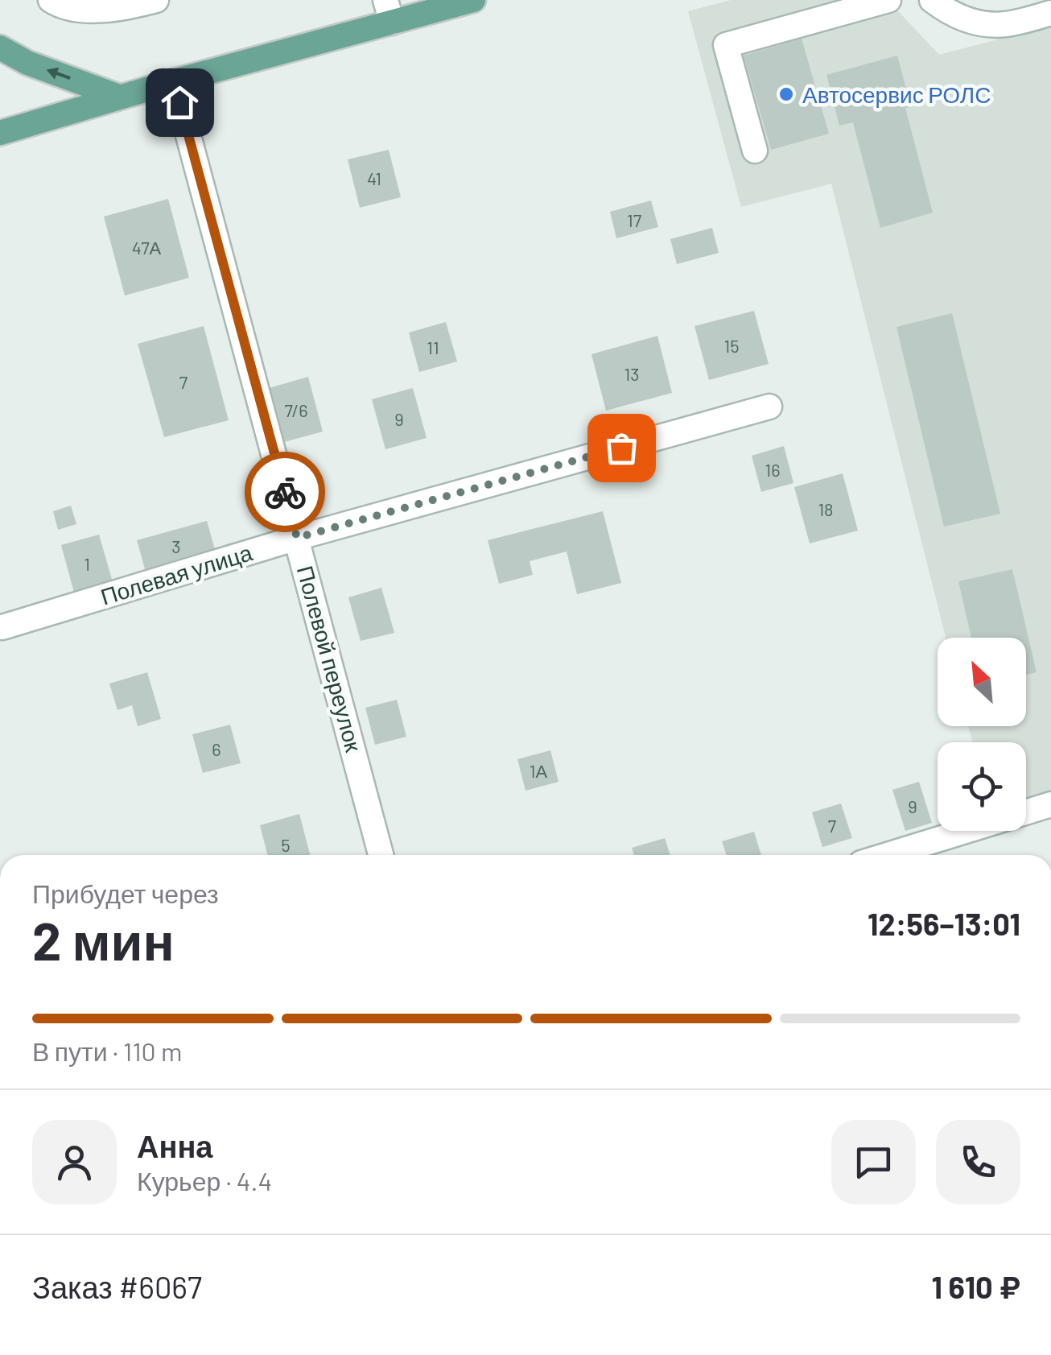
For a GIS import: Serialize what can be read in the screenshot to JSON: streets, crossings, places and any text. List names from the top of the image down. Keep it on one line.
{"streets":{"street":["Полевая улица","Полевой переулок"]},"crossings":[["Полевая улица","Полевой переулок"]],"places":["Автосервис РОЛС"],"house_numbers":["41","17","47А","15","11","13","7","7/6","9","16","18","3","1","6","1А","9","7","5"],"north":"top left","page":{"heading":["2 мин","Прибудет через","12:56–13:01"],"panel":["Анна","Курьер · 4.4","Заказ #6067","1 610 ₽"],"bar":"В пути · 110 m"}}
